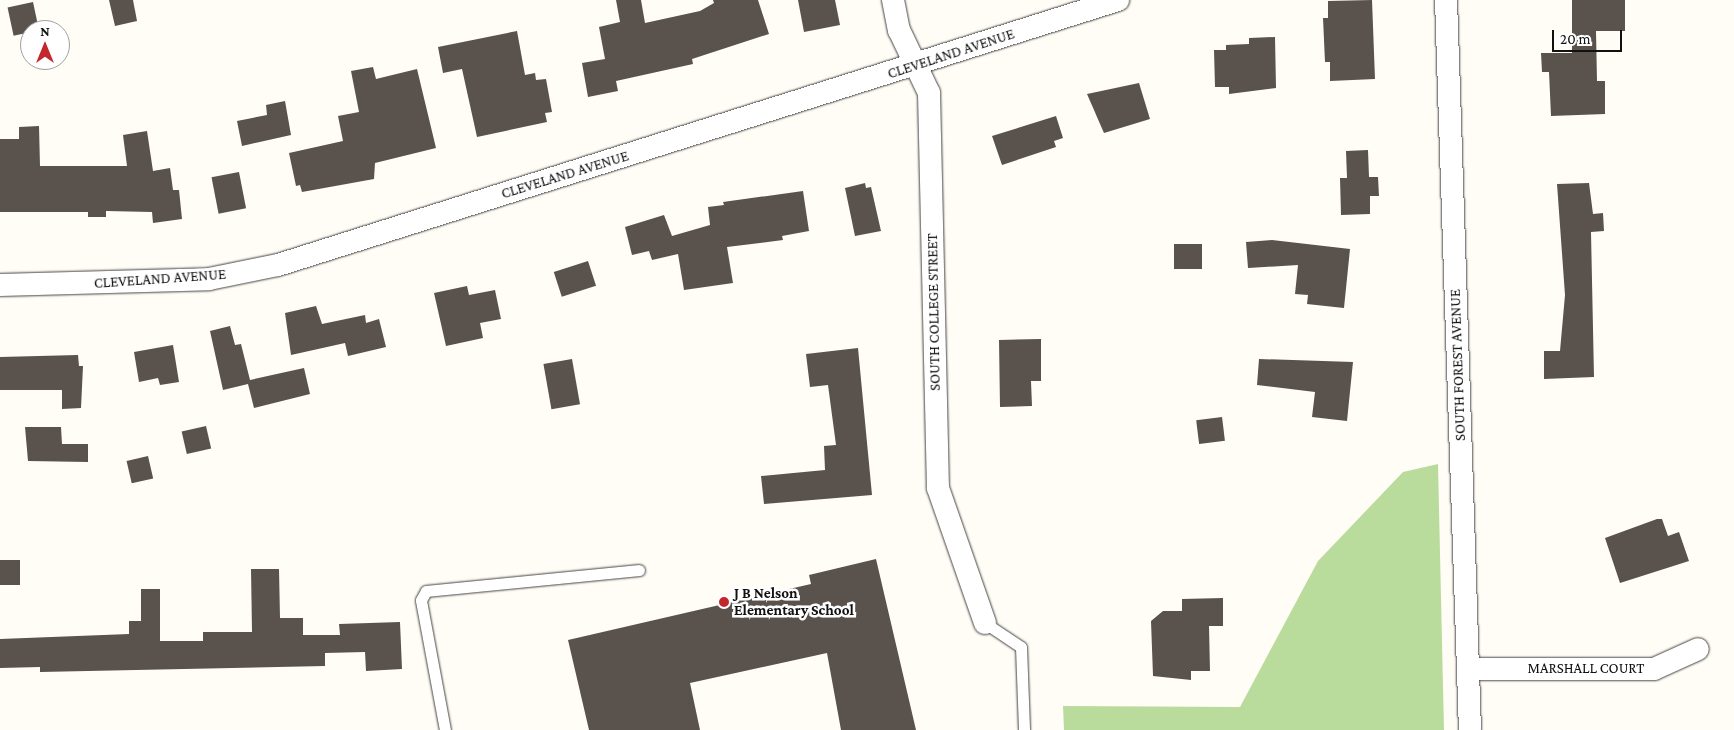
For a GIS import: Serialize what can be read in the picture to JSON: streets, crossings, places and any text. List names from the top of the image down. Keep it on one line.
{"streets":{"street":["CLEVELAND AVENUE","SOUTH COLLEGE STREET","SOUTH FOREST AVENUE","MARSHALL COURT"]},"crossings":[["CLEVELAND AVENUE","SOUTH COLLEGE STREET"],["SOUTH FOREST AVENUE","MARSHALL COURT"]],"places":["J B Nelson Elementary School"],"scale_bar":"20 m","north":"top"}
